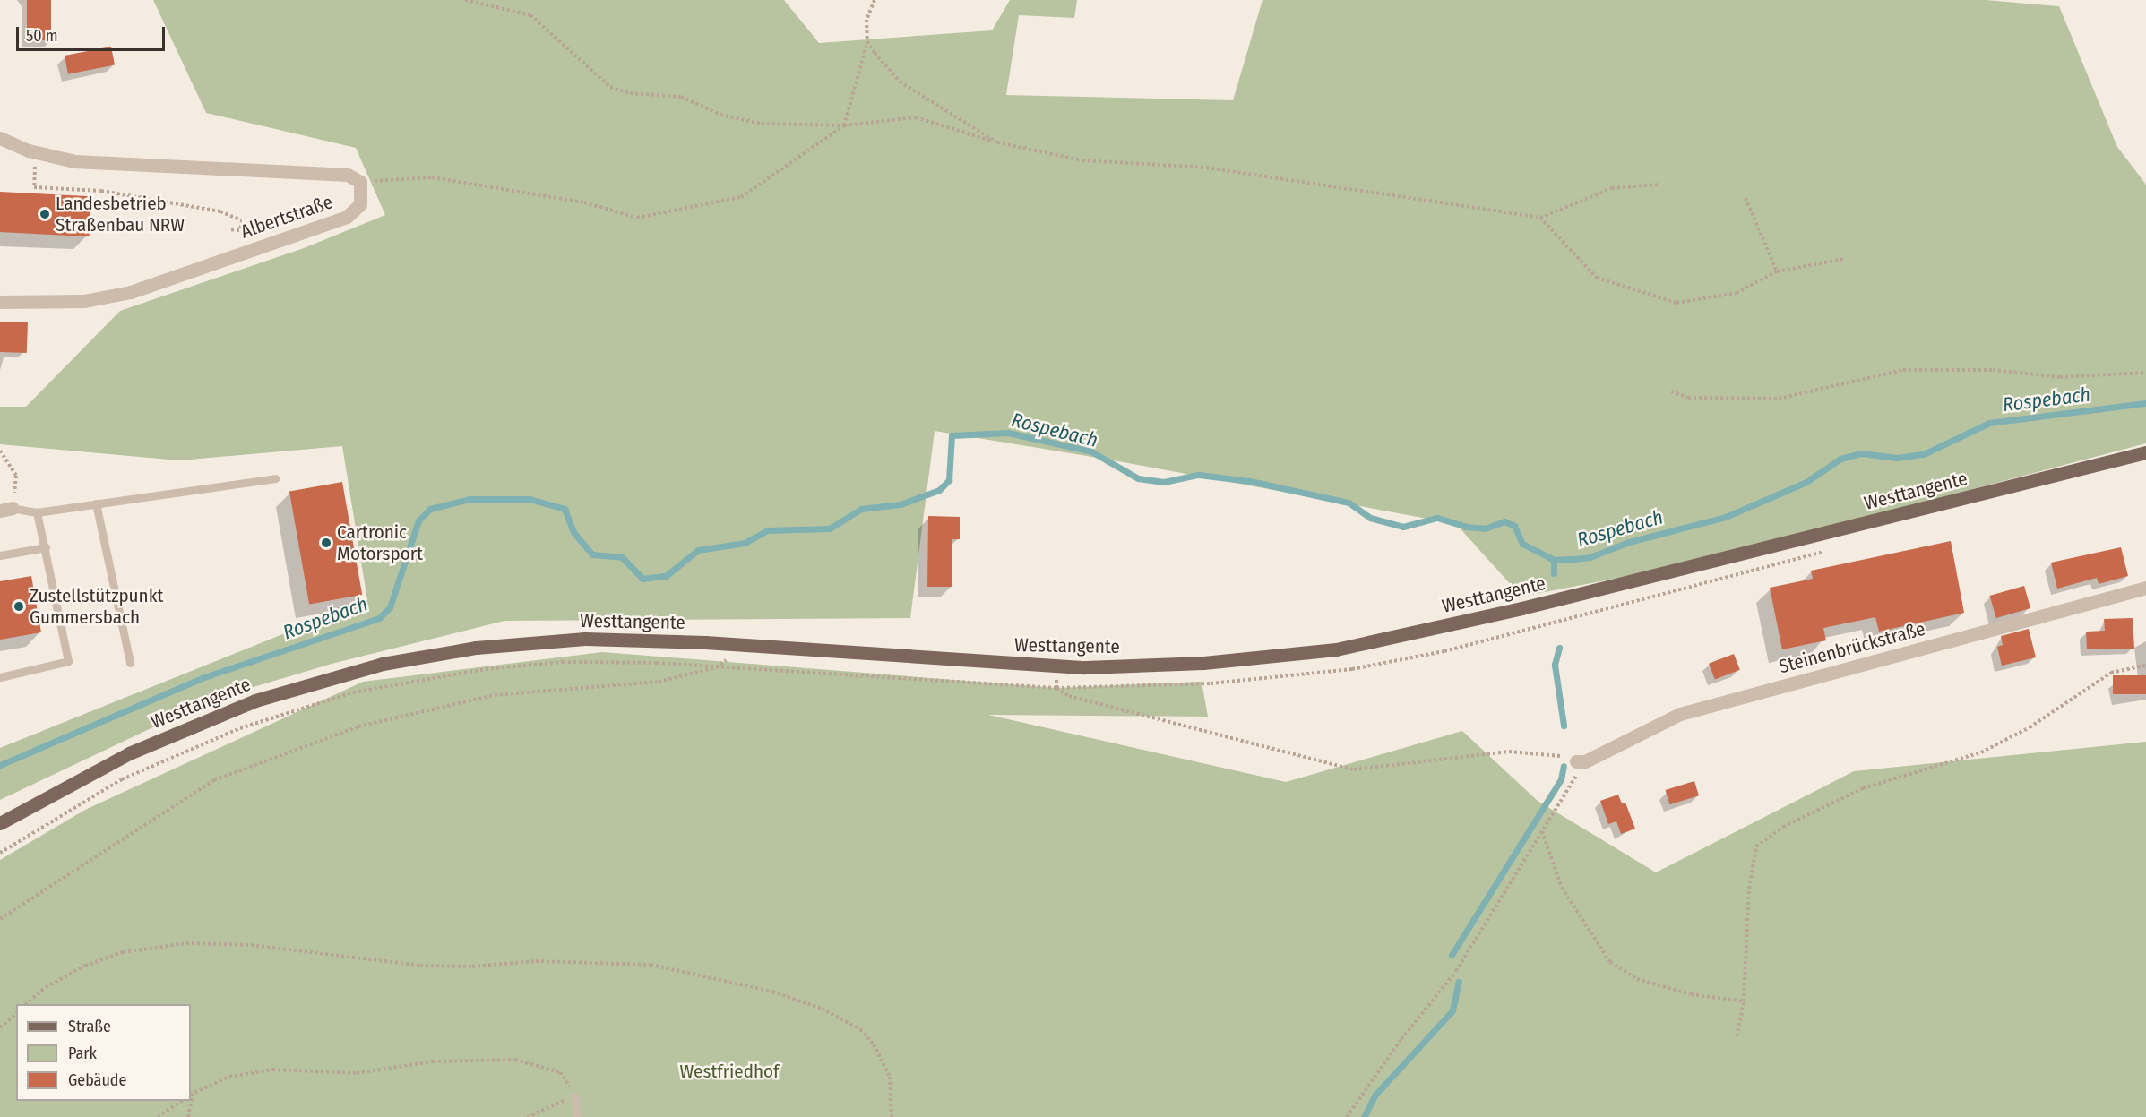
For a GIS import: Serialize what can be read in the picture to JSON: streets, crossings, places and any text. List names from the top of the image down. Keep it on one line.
{"streets":{"main road":["Westtangente"],"street":["Albertstraße","Steinenbrückstraße"]},"water":["Rospebach"],"parks":["Westfriedhof"],"places":["Landesbetrieb Straßenbau NRW","Cartronic Motorsport","Zustellstützpunkt Gummersbach"],"legend":["Straße","Park","Gebäude"],"scale_bar":"50 m"}
